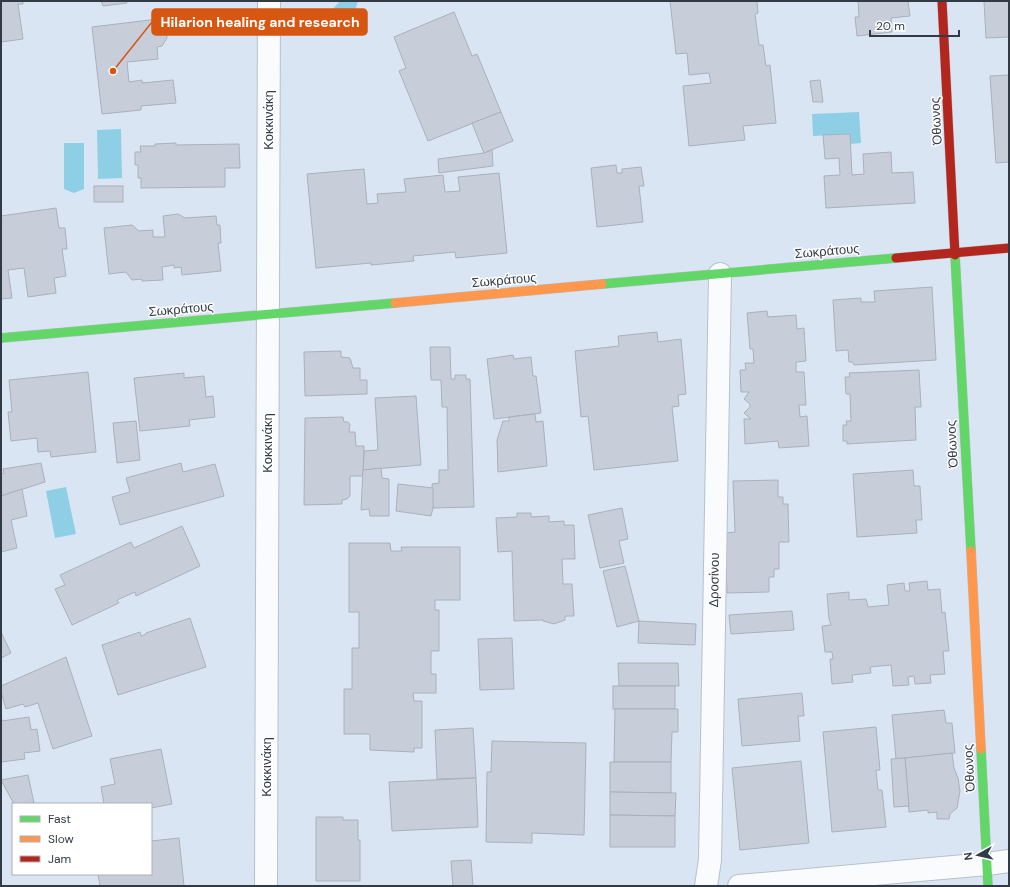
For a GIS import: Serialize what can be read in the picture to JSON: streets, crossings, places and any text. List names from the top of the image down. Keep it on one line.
{"streets":{"street":["Κοκκινάκη","Όθωνος","Σωκράτους","Δροσίνου"]},"crossings":[["Κοκκινάκη","Σωκράτους"],["Όθωνος","Σωκράτους"],["Σωκράτους","Δροσίνου"]],"places":["Hilarion healing and research"],"legend":["Fast","Slow","Jam"],"scale_bar":"20 m","north":"left"}
